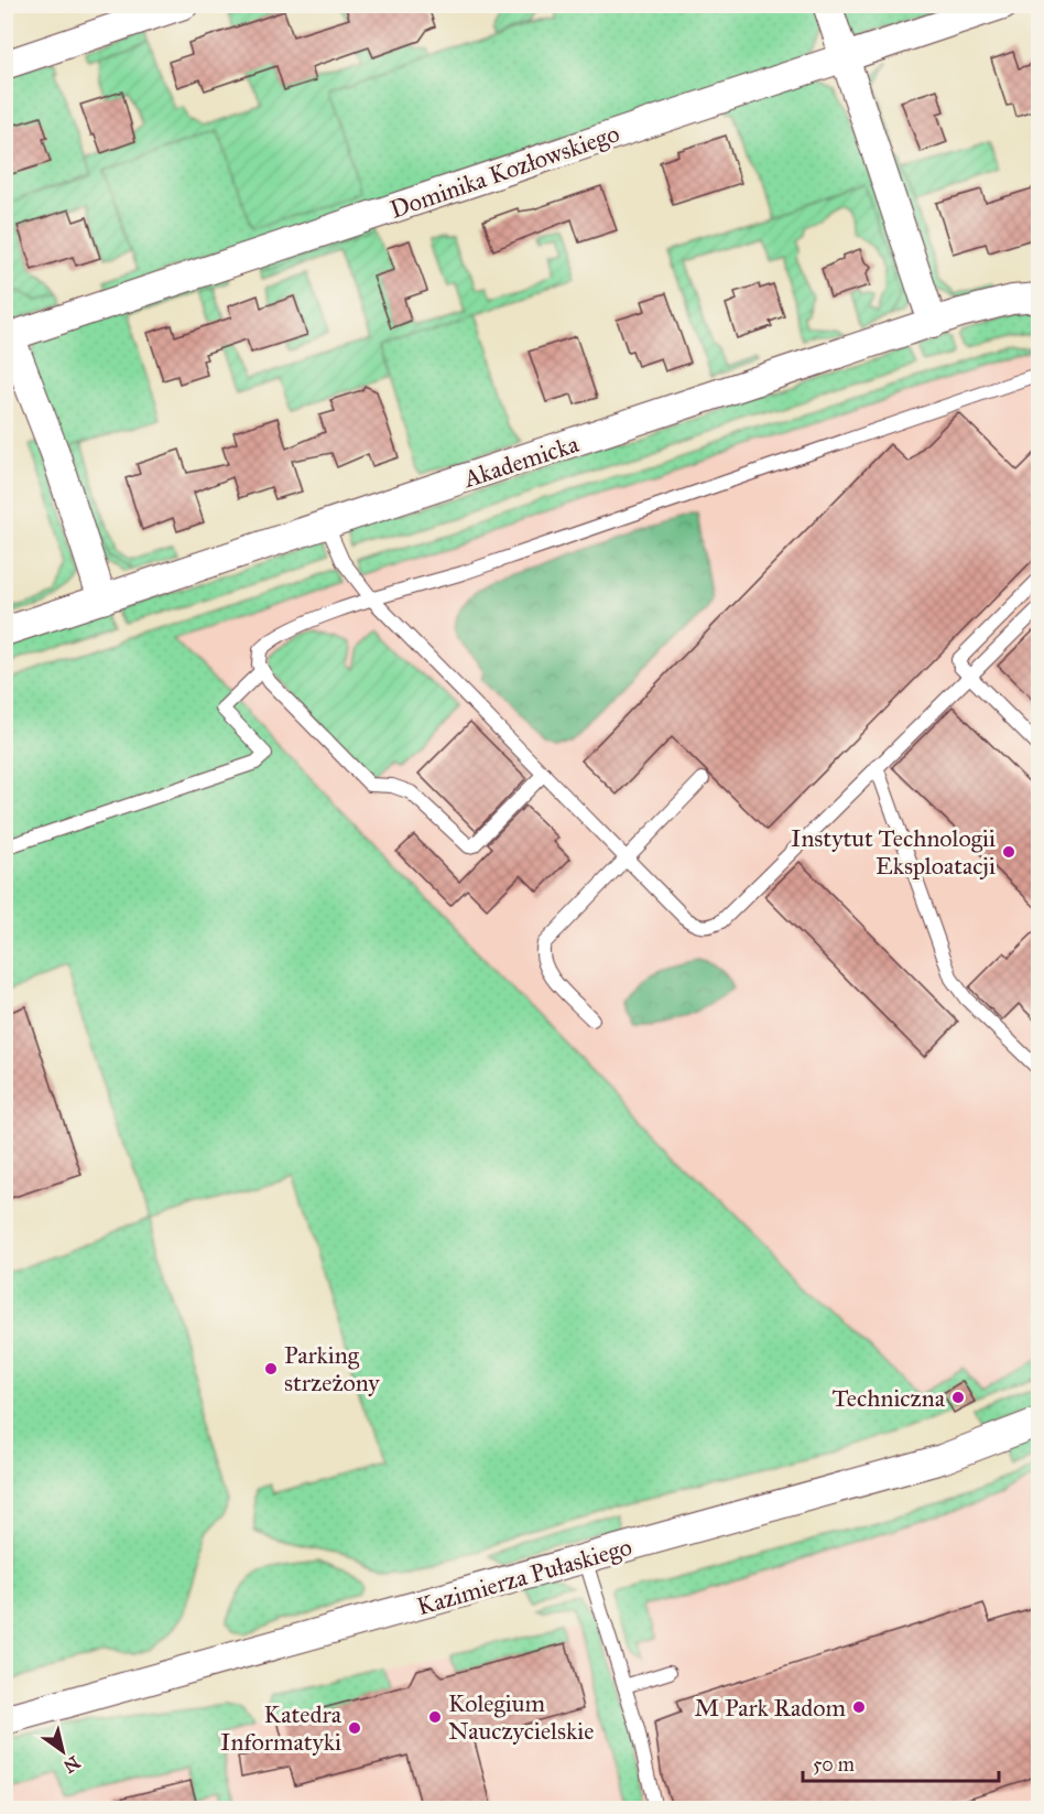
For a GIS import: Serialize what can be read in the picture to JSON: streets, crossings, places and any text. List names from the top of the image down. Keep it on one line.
{"streets":{"street":["Dominika Kozłowskiego","Akademicka","Kazimierza Pułaskiego"]},"places":["Instytut Technologii Eksploatacji","Parking strzeżony","Techniczna","M Park Radom","Kolegium Nauczycielskie","Katedra Informatyki"],"scale_bar":"50 m","north":"bottom right"}
